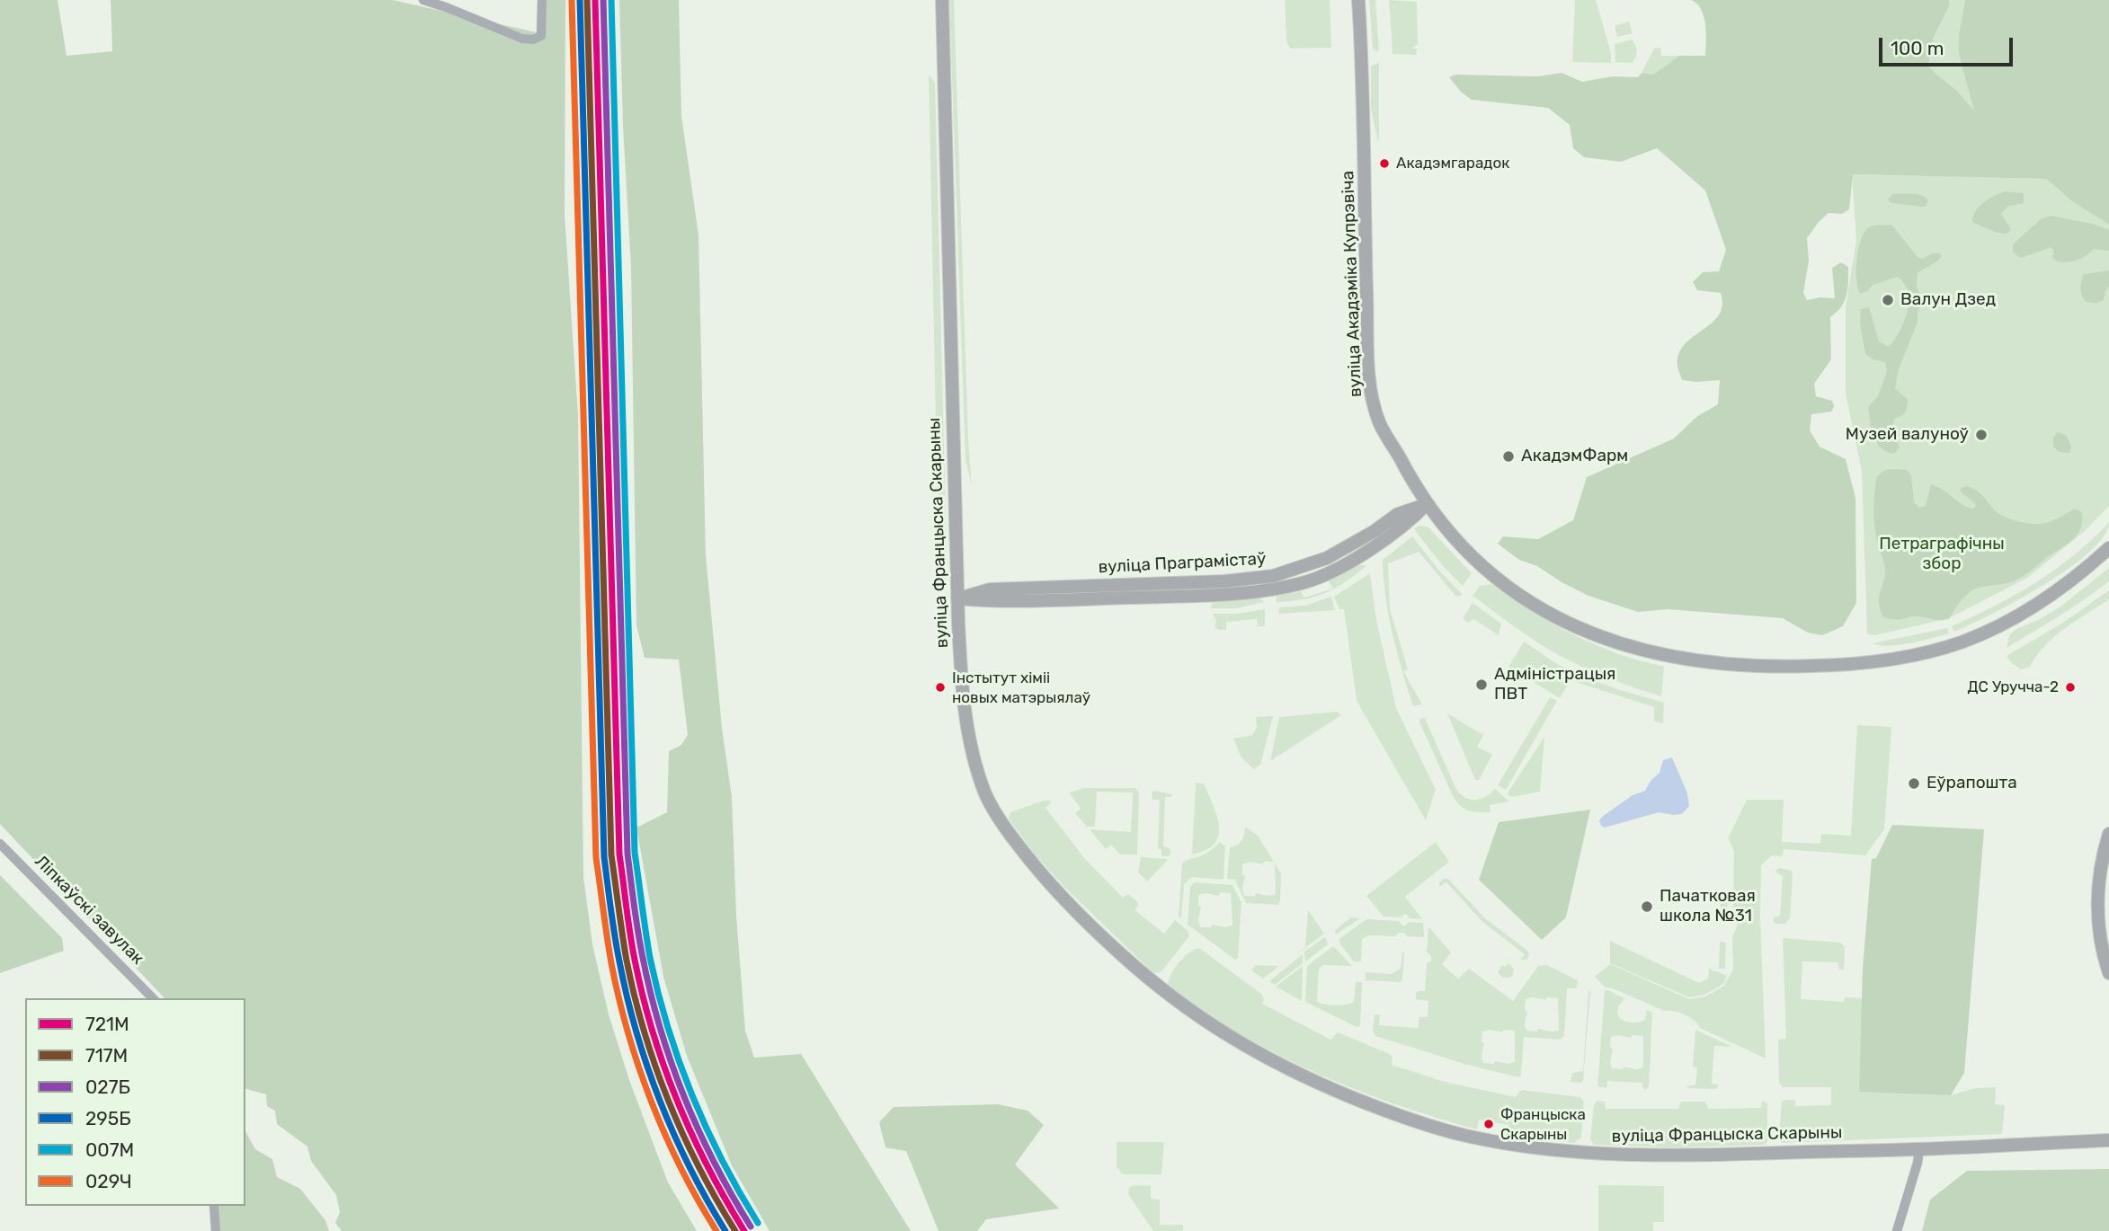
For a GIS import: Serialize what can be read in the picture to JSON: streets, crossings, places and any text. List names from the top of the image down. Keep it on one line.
{"streets":{"main road":["вуліца Акадэміка Купрэвіча","вуліца Францыска Скарыны","вуліца Праграмістаў"],"street":["Ліпкаўскі завулак"]},"crossings":[["вуліца Акадэміка Купрэвіча","вуліца Праграмістаў"],["вуліца Францыска Скарыны","вуліца Праграмістаў"]],"parks":["Петраграфічны збор"],"places":["Акадэмгарадок","Валун Дзед","Музей валуноў","АкадэмФарм","Адміністрацыя ПВТ","Інстытут хіміі новых матэрыялаў","ДС Уручча-2","Еўрапошта","Пачатковая школа №31","Францыска Скарыны"],"lines":["transit line 721М","transit line 717М","transit line 027Б","transit line 295Б","transit line 007М","transit line 029Ч"],"legend":["721М","717М","027Б","295Б","007М","029Ч"],"scale_bar":"100 m"}
